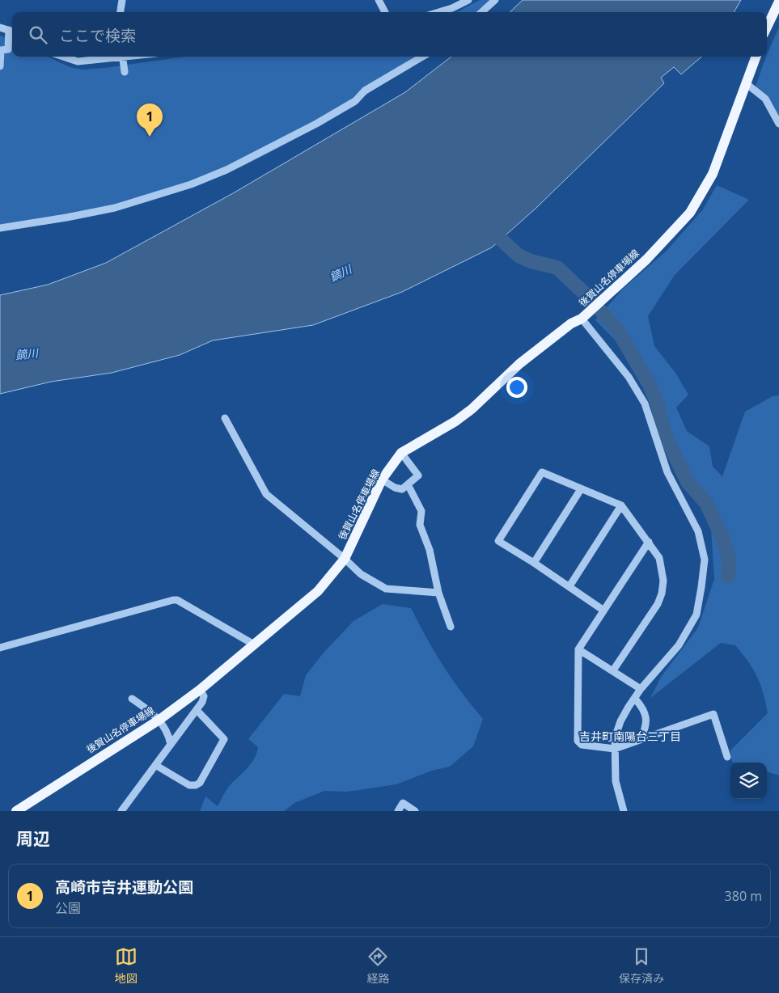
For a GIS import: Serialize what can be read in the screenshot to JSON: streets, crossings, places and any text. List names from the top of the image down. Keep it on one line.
{"streets":{"main road":["後賀山名停車場線"]},"districts":["吉井町南陽台三丁目"],"water":["鏑川"],"page":{"search":"ここで検索","pins":"1","heading":"周辺","list":[{"mark":"1","name":"高崎市吉井運動公園","note":"公園","value":"380 m"}],"nav":["地図","経路","保存済み"]}}
